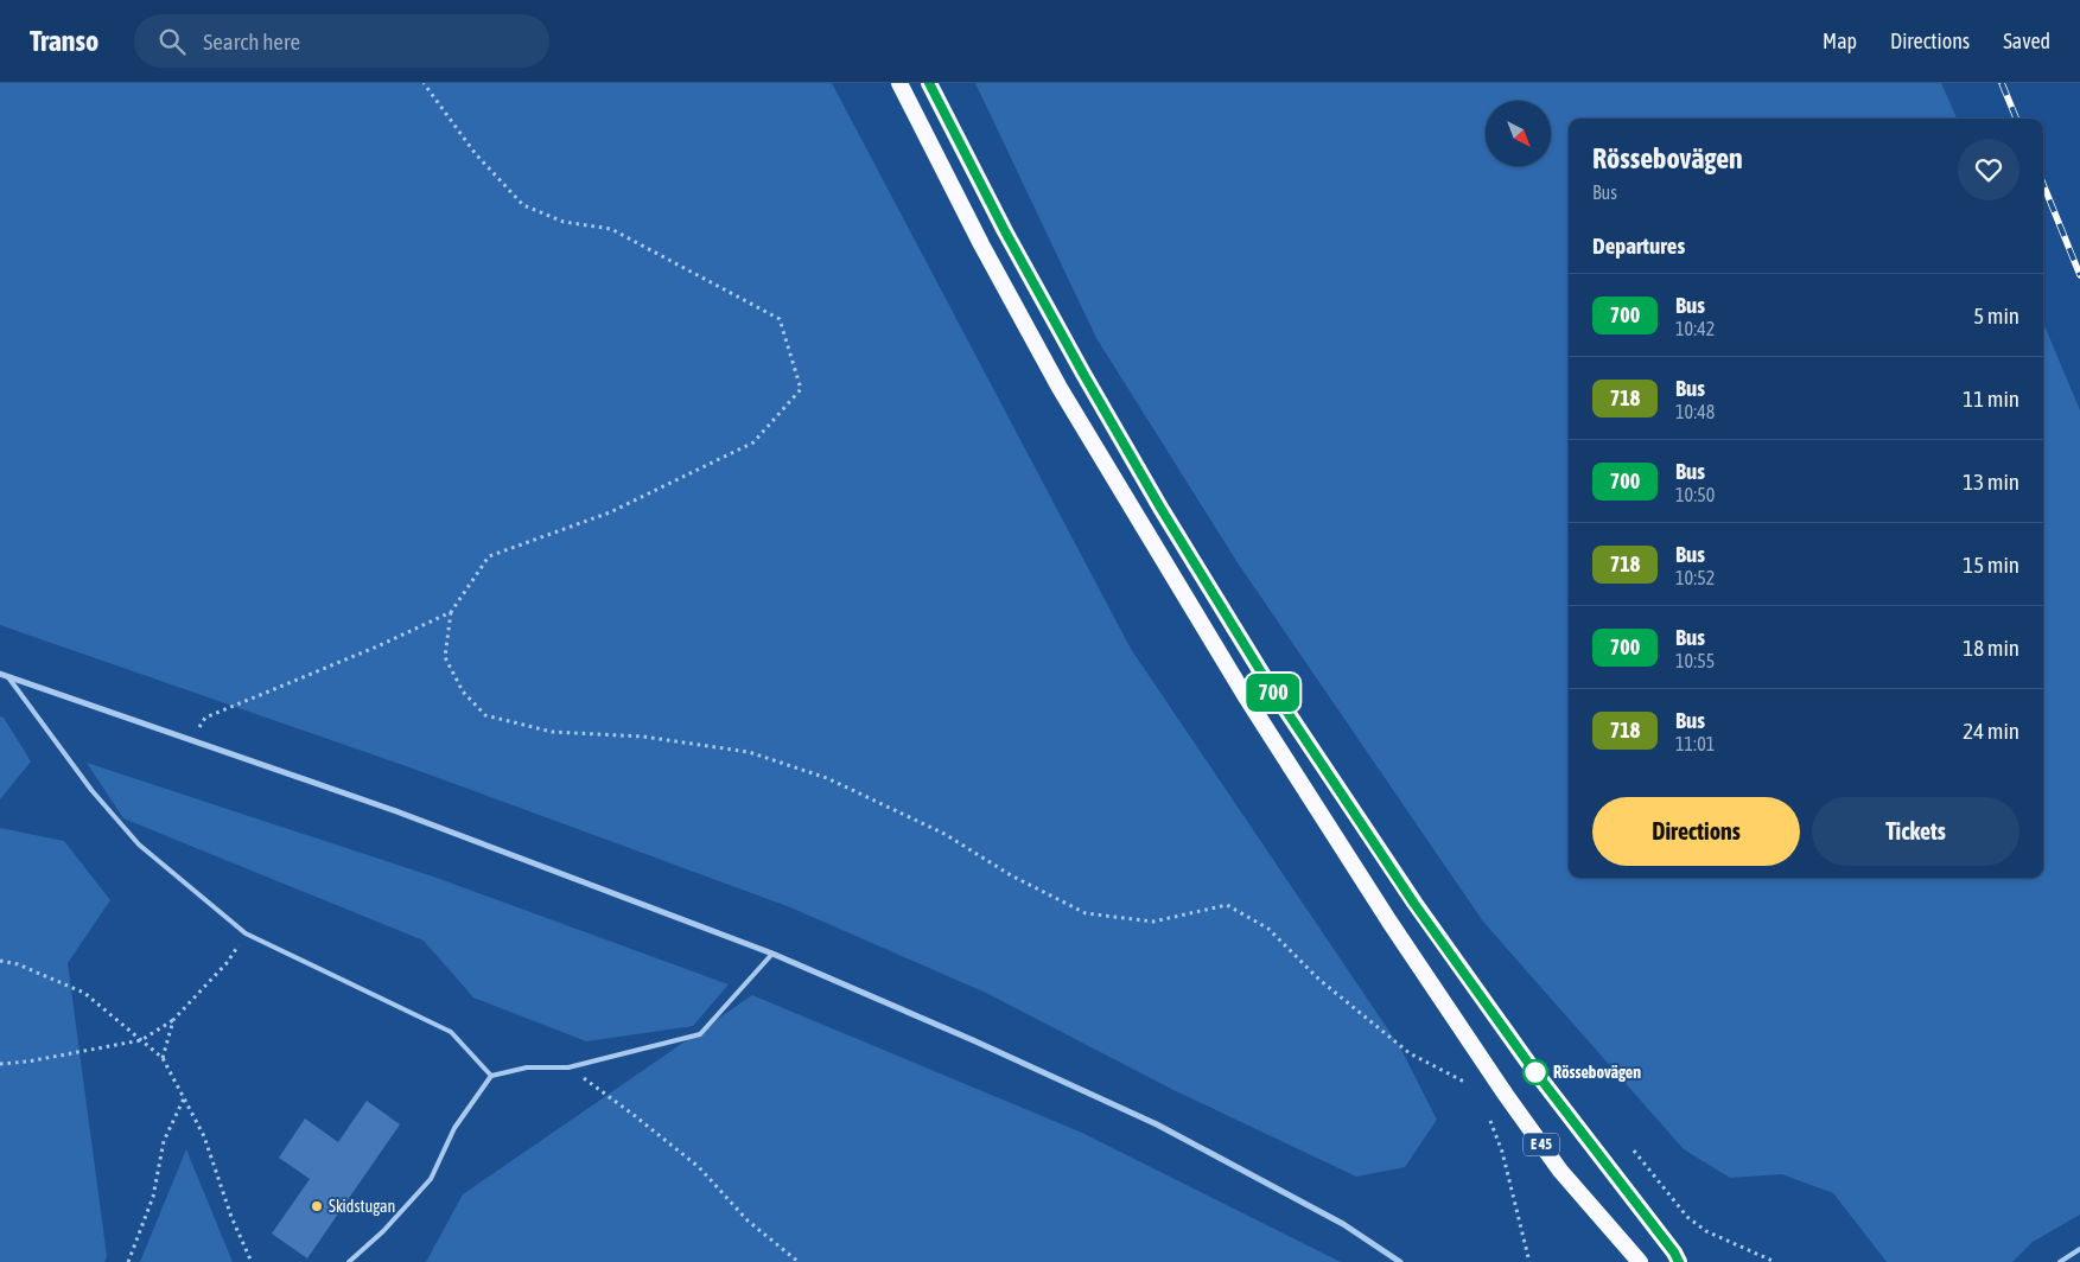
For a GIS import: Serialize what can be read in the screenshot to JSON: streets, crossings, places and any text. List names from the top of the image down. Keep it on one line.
{"streets":{"highway":["E 45"]},"places":["Rössebovägen","Skidstugan"],"lines":["bus line 700"],"north":"bottom right","page":{"header":"Transo","search":"Search here","nav":["Map","Directions","Saved"],"on_map":"700","heading":[["Rössebovägen","Bus"],"Departures"],"list":[{"mark":"700","name":"Bus","note":"10:42","value":"5 min"},{"mark":"718","name":"Bus","note":"10:48","value":"11 min"},{"mark":"700","name":"Bus","note":"10:50","value":"13 min"},{"mark":"718","name":"Bus","note":"10:52","value":"15 min"},{"mark":"700","name":"Bus","note":"10:55","value":"18 min"},{"mark":"718","name":"Bus","note":"11:01","value":"24 min"}],"buttons":["Directions","Tickets"]}}
